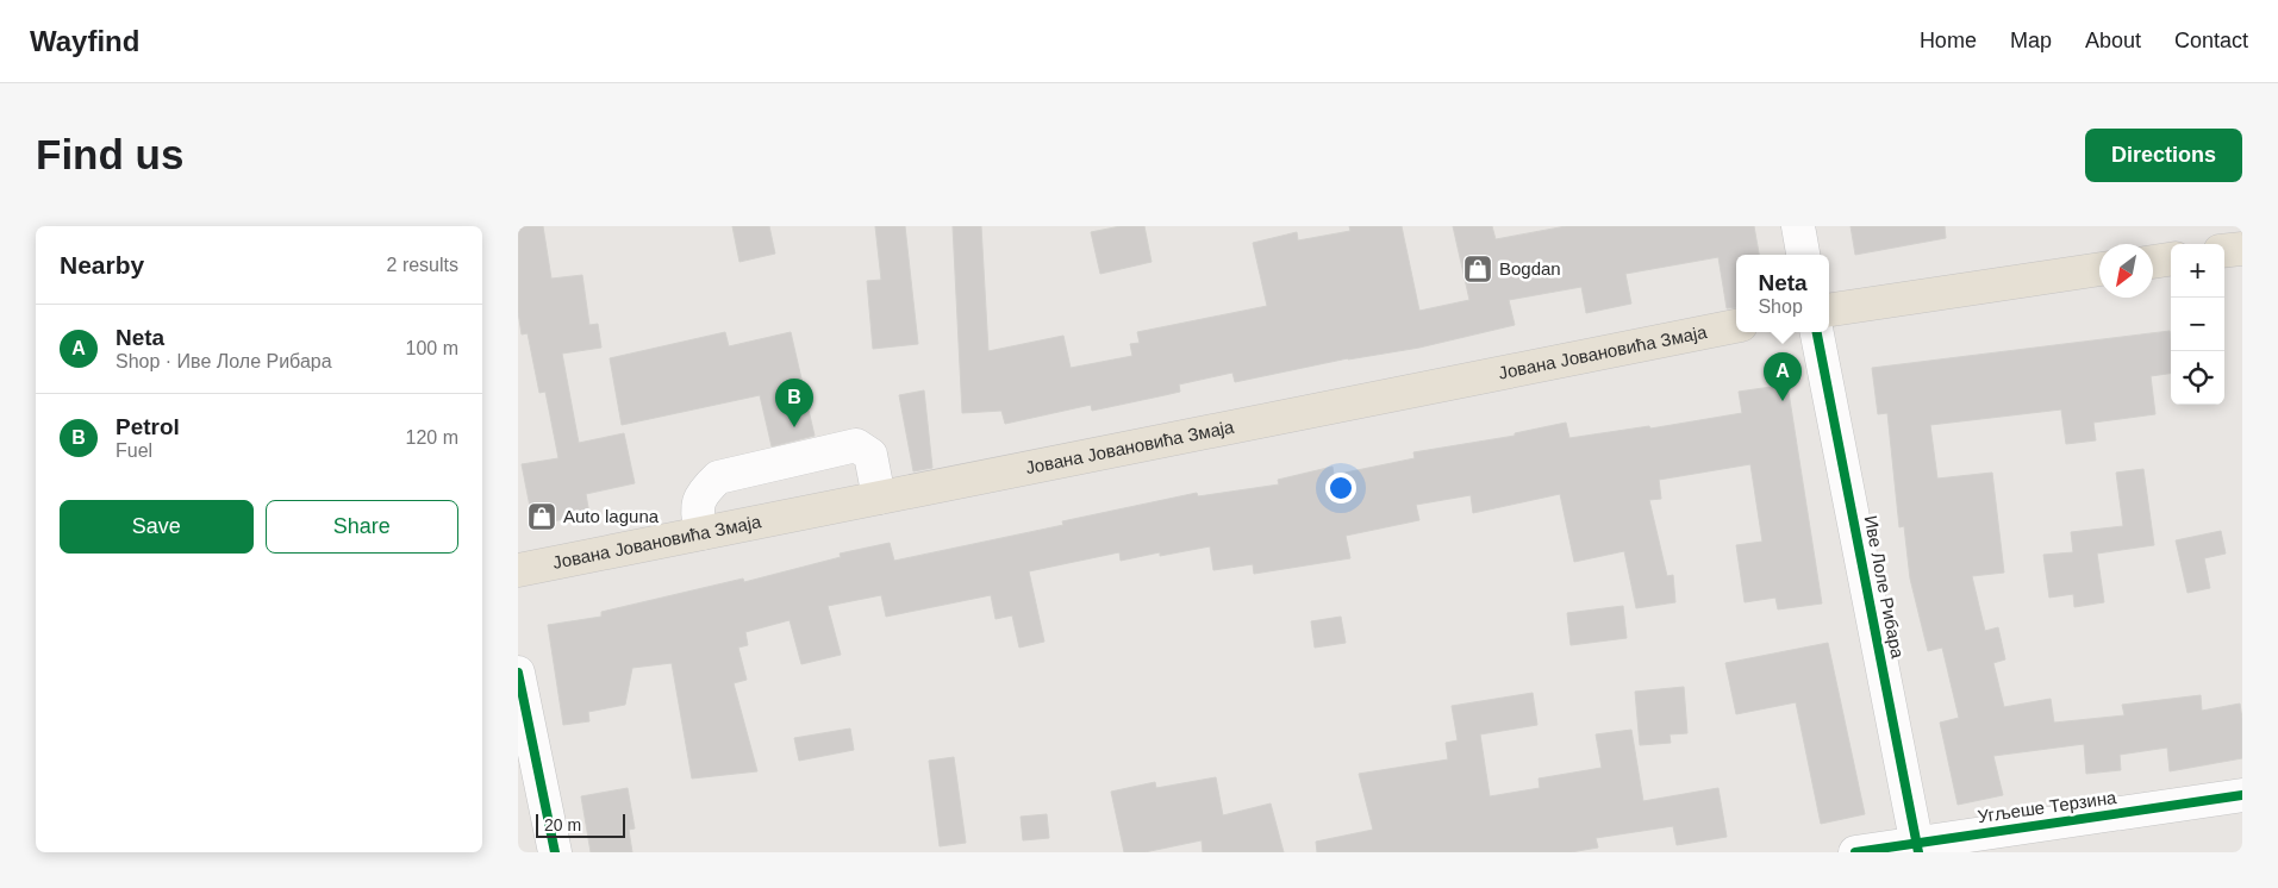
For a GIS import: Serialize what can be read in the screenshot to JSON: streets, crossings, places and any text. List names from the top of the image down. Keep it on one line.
{"streets":{"main road":["Јована Јовановића Змаја"],"street":["Иве Лоле Рибара","Угљеше Терзина"]},"crossings":[["Иве Лоле Рибара","Угљеше Терзина"]],"places":{"shop":["Bogdan","Auto laguna"]},"scale_bar":"20 m","north":"bottom left","page":{"header":"Wayfind","nav":["Home","Map","About","Contact"],"buttons":["Directions",["Save","Share"]],"title":"Find us","heading":["Nearby","2 results"],"map_buttons":["+","−"],"popup":["Neta","Shop"],"list":[{"mark":"A","name":"Neta","note":"Shop · Иве Лоле Рибара","value":"100 m"},{"mark":"B","name":"Petrol","note":"Fuel","value":"120 m"}],"pins":["A","B"],"scale":"20 m"}}
